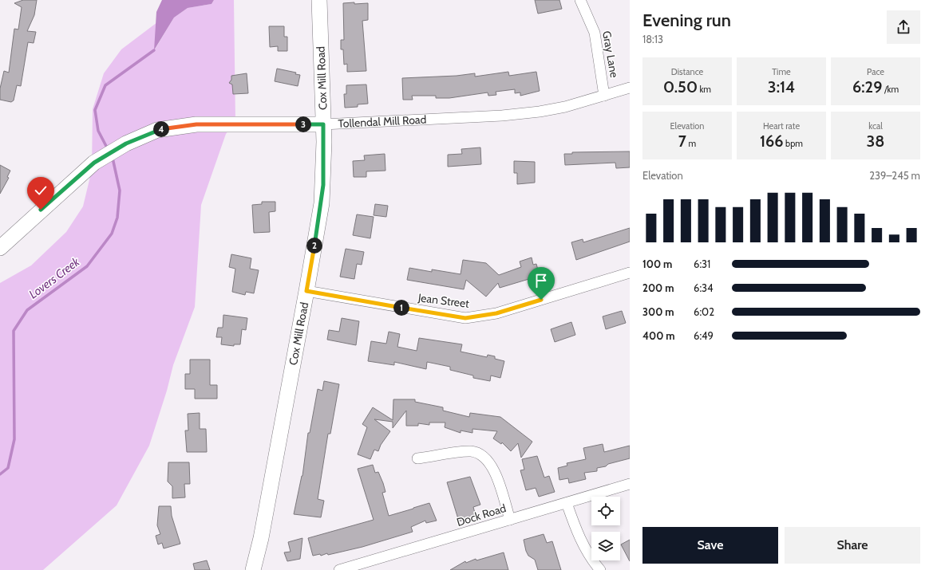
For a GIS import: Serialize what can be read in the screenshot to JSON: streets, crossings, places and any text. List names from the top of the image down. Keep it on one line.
{"streets":{"street":["Gray Lane","Cox Mill Road","Tollendal Mill Road","Jean Street","Dock Road"]},"crossings":[["Gray Lane","Tollendal Mill Road"],["Cox Mill Road","Tollendal Mill Road"],["Cox Mill Road","Jean Street"]],"water":["Lovers Creek"],"page":{"heading":["Evening run","18:13"],"stats":[["Distance","0.50 km"],["Time","3:14"],["Pace","6:29 /km"],["Elevation","7 m"],["Heart rate","166 bpm"],["kcal","38"]],"pins":["3","4","2","1"],"chart":["Elevation","239–245 m"],"list":[{"name":"100 m","note":"6:31"},{"name":"200 m","note":"6:34"},{"name":"300 m","note":"6:02"},{"name":"400 m","note":"6:49"}],"buttons":["Save","Share"]}}
